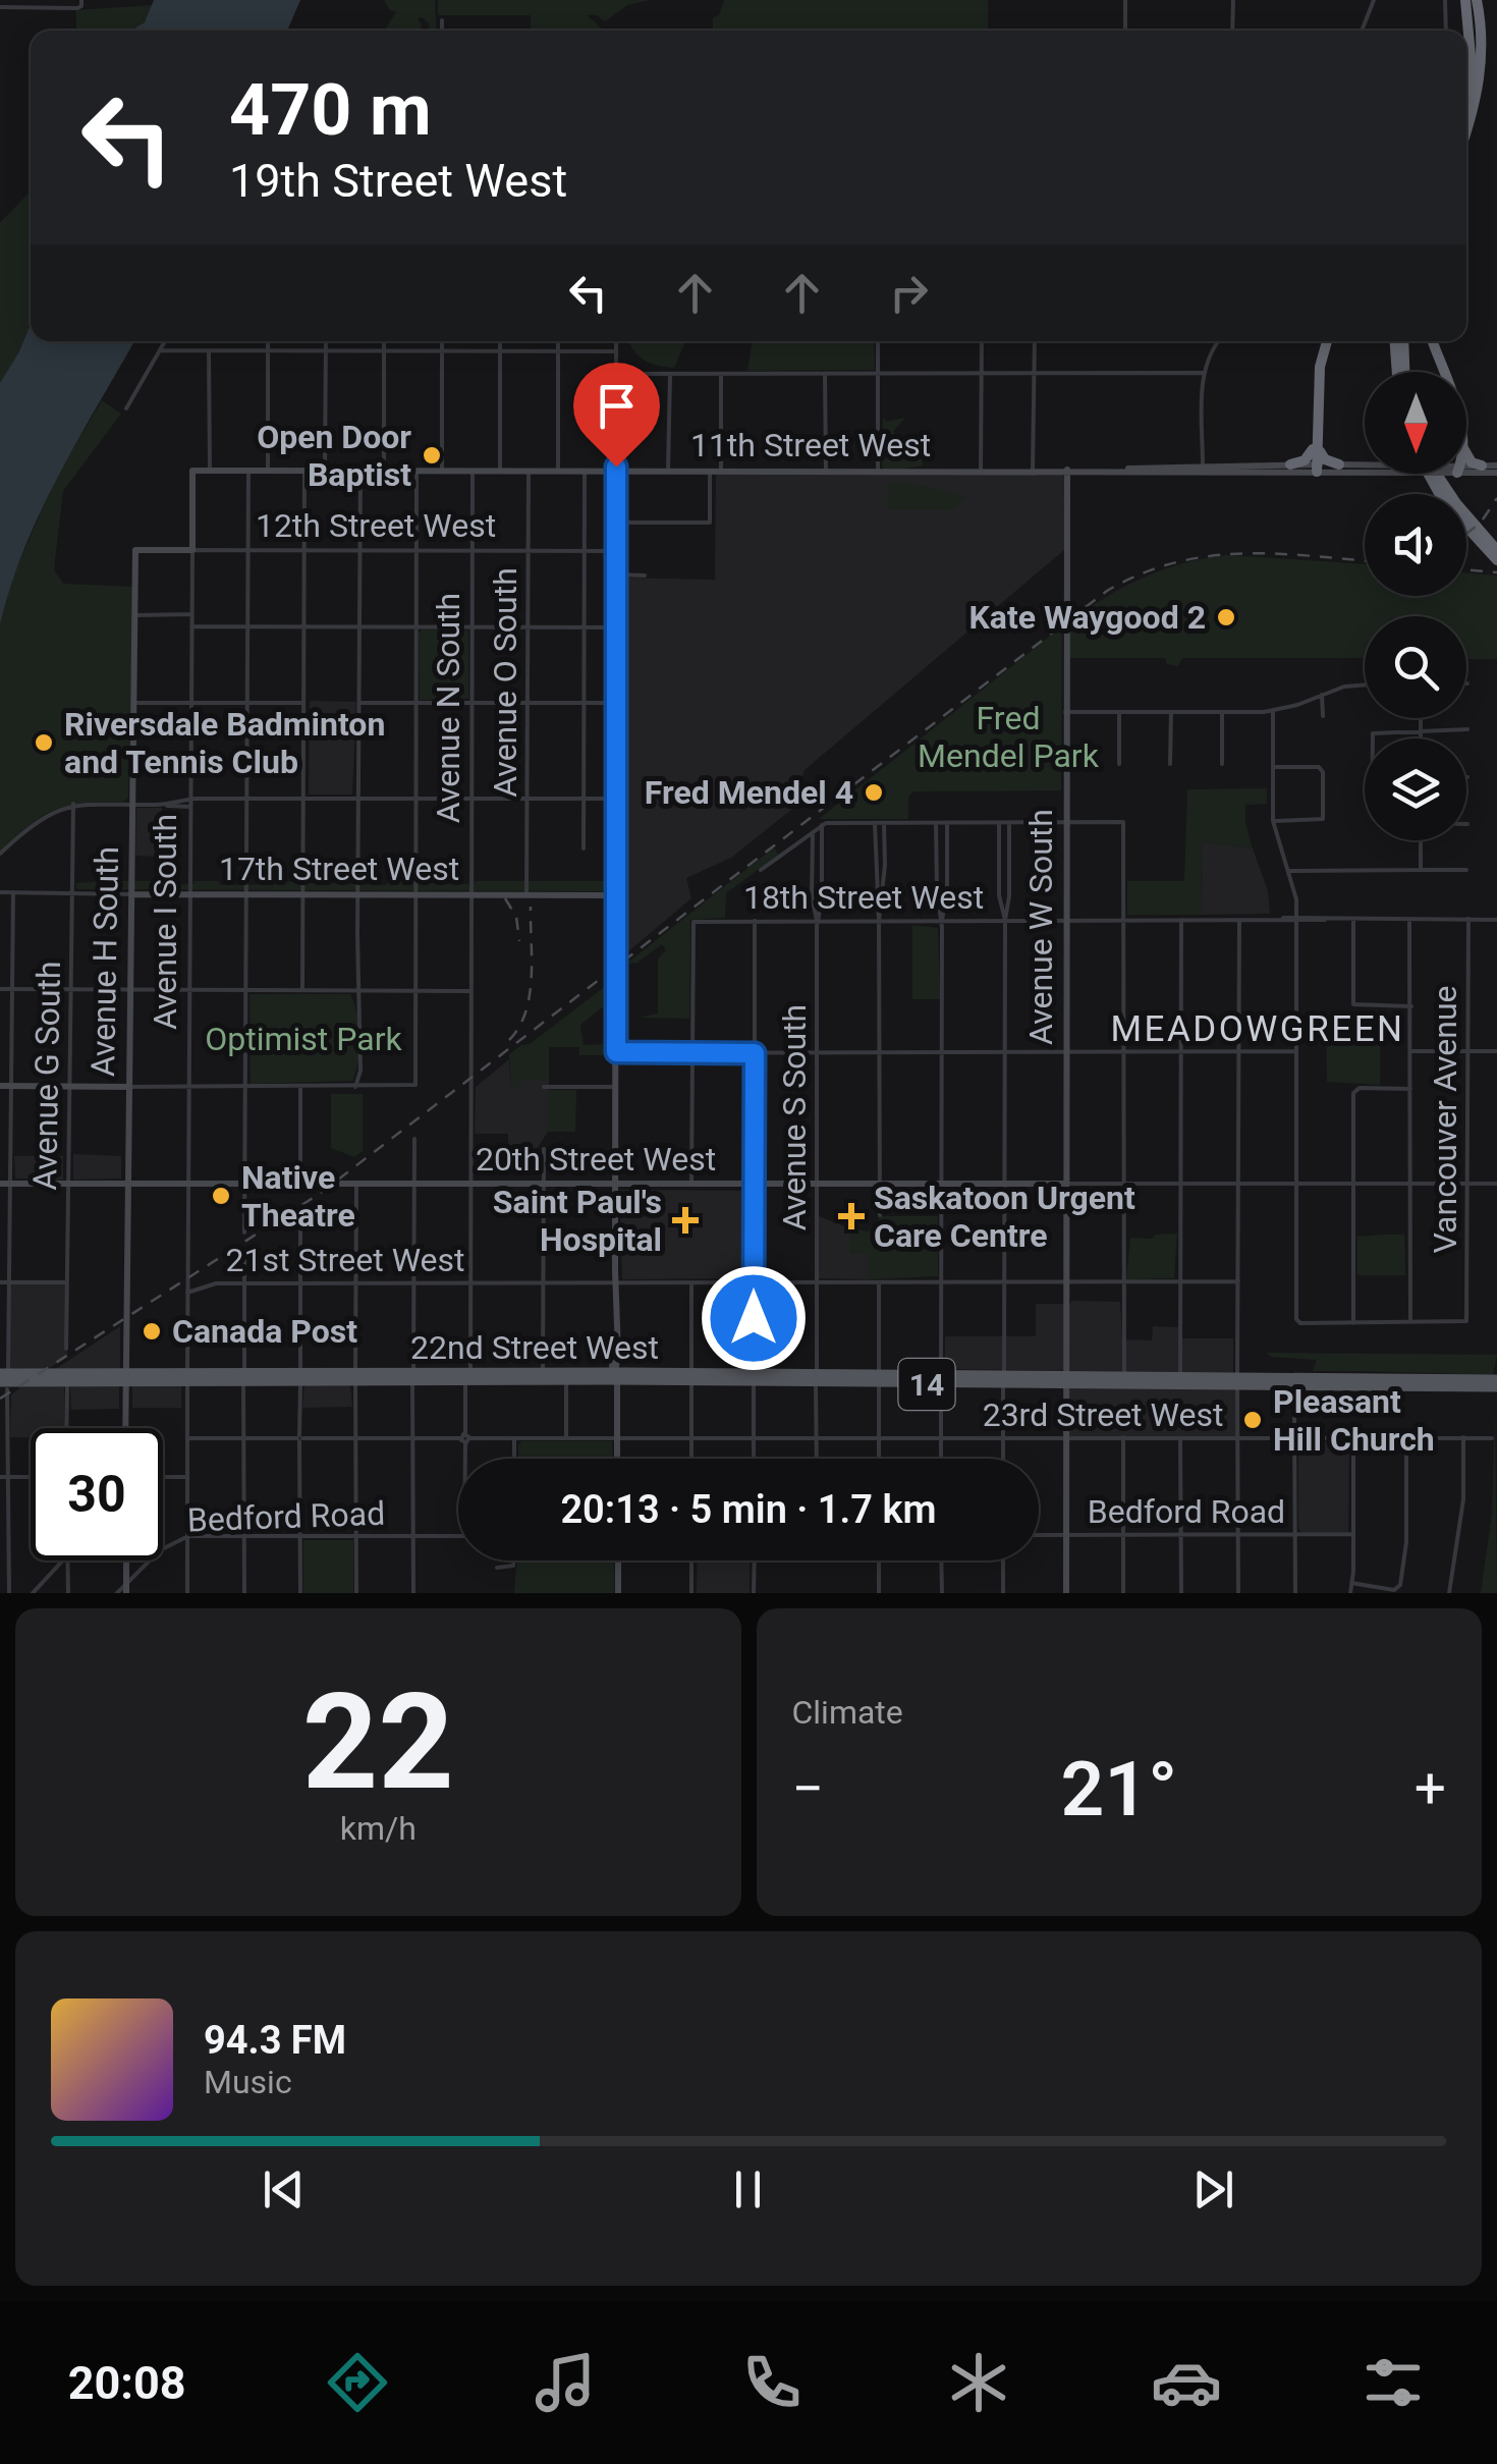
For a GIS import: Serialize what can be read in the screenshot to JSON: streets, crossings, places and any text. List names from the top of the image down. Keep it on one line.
{"streets":{"main road":["11th Street West","12th Street West","17th Street West","Avenue I South","Avenue W South","Avenue H South","20th Street West","22nd Street West","14"],"street":["Avenue O South","Avenue N South","18th Street West","Avenue G South","Avenue S South","Vancouver Avenue","21st Street West","23rd Street West","Bedford Road"]},"crossings":[["11th Street West","Avenue O South"],["11th Street West","Avenue N South"],["11th Street West","Avenue I South"],["11th Street West","Avenue W South"],["12th Street West","Avenue O South"],["12th Street West","Avenue N South"],["12th Street West","Avenue I South"],["12th Street West","Avenue H South"],["Avenue O South","17th Street West"],["Avenue N South","17th Street West"],["Avenue N South","20th Street West"],["Avenue N South","21st Street West"],["Avenue N South","22nd Street West"],["Avenue N South","23rd Street West"],["17th Street West","Avenue I South"],["17th Street West","Avenue H South"],["17th Street West","Avenue G South"],["18th Street West","Avenue W South"],["18th Street West","Avenue S South"],["Avenue I South","20th Street West"],["Avenue I South","21st Street West"],["Avenue I South","22nd Street West"],["Avenue I South","23rd Street West"],["Avenue I South","Bedford Road"],["Avenue W South","20th Street West"],["Avenue W South","21st Street West"],["Avenue W South","22nd Street West"],["Avenue W South","23rd Street West"],["Avenue W South","Bedford Road"],["Avenue H South","20th Street West"],["Avenue H South","22nd Street West"],["Avenue G South","20th Street West"],["Avenue S South","20th Street West"],["Avenue S South","21st Street West"],["Avenue S South","22nd Street West"],["Avenue S South","23rd Street West"],["Vancouver Avenue","20th Street West"]],"districts":["MEADOWGREEN"],"parks":["Fred Mendel Park","Optimist Park"],"places":{"other":["Open Door Baptist","Kate Waygood 2","Riversdale Badminton and Tennis Club","Fred Mendel 4","Native Theatre","Canada Post","Pleasant Hill Church"],"health":["Saskatoon Urgent Care Centre","Saint Paul's Hospital"]},"north":"bottom","page":{"turn":["470 m","19th Street West"],"limit":"30","trip":"20:13 · 5 min · 1.7 km","tile":[["22","km/h"],"Climate"],"heat":["−","21°","+"],"song":["94.3 FM","Music"],"tabs":"20:08"}}
